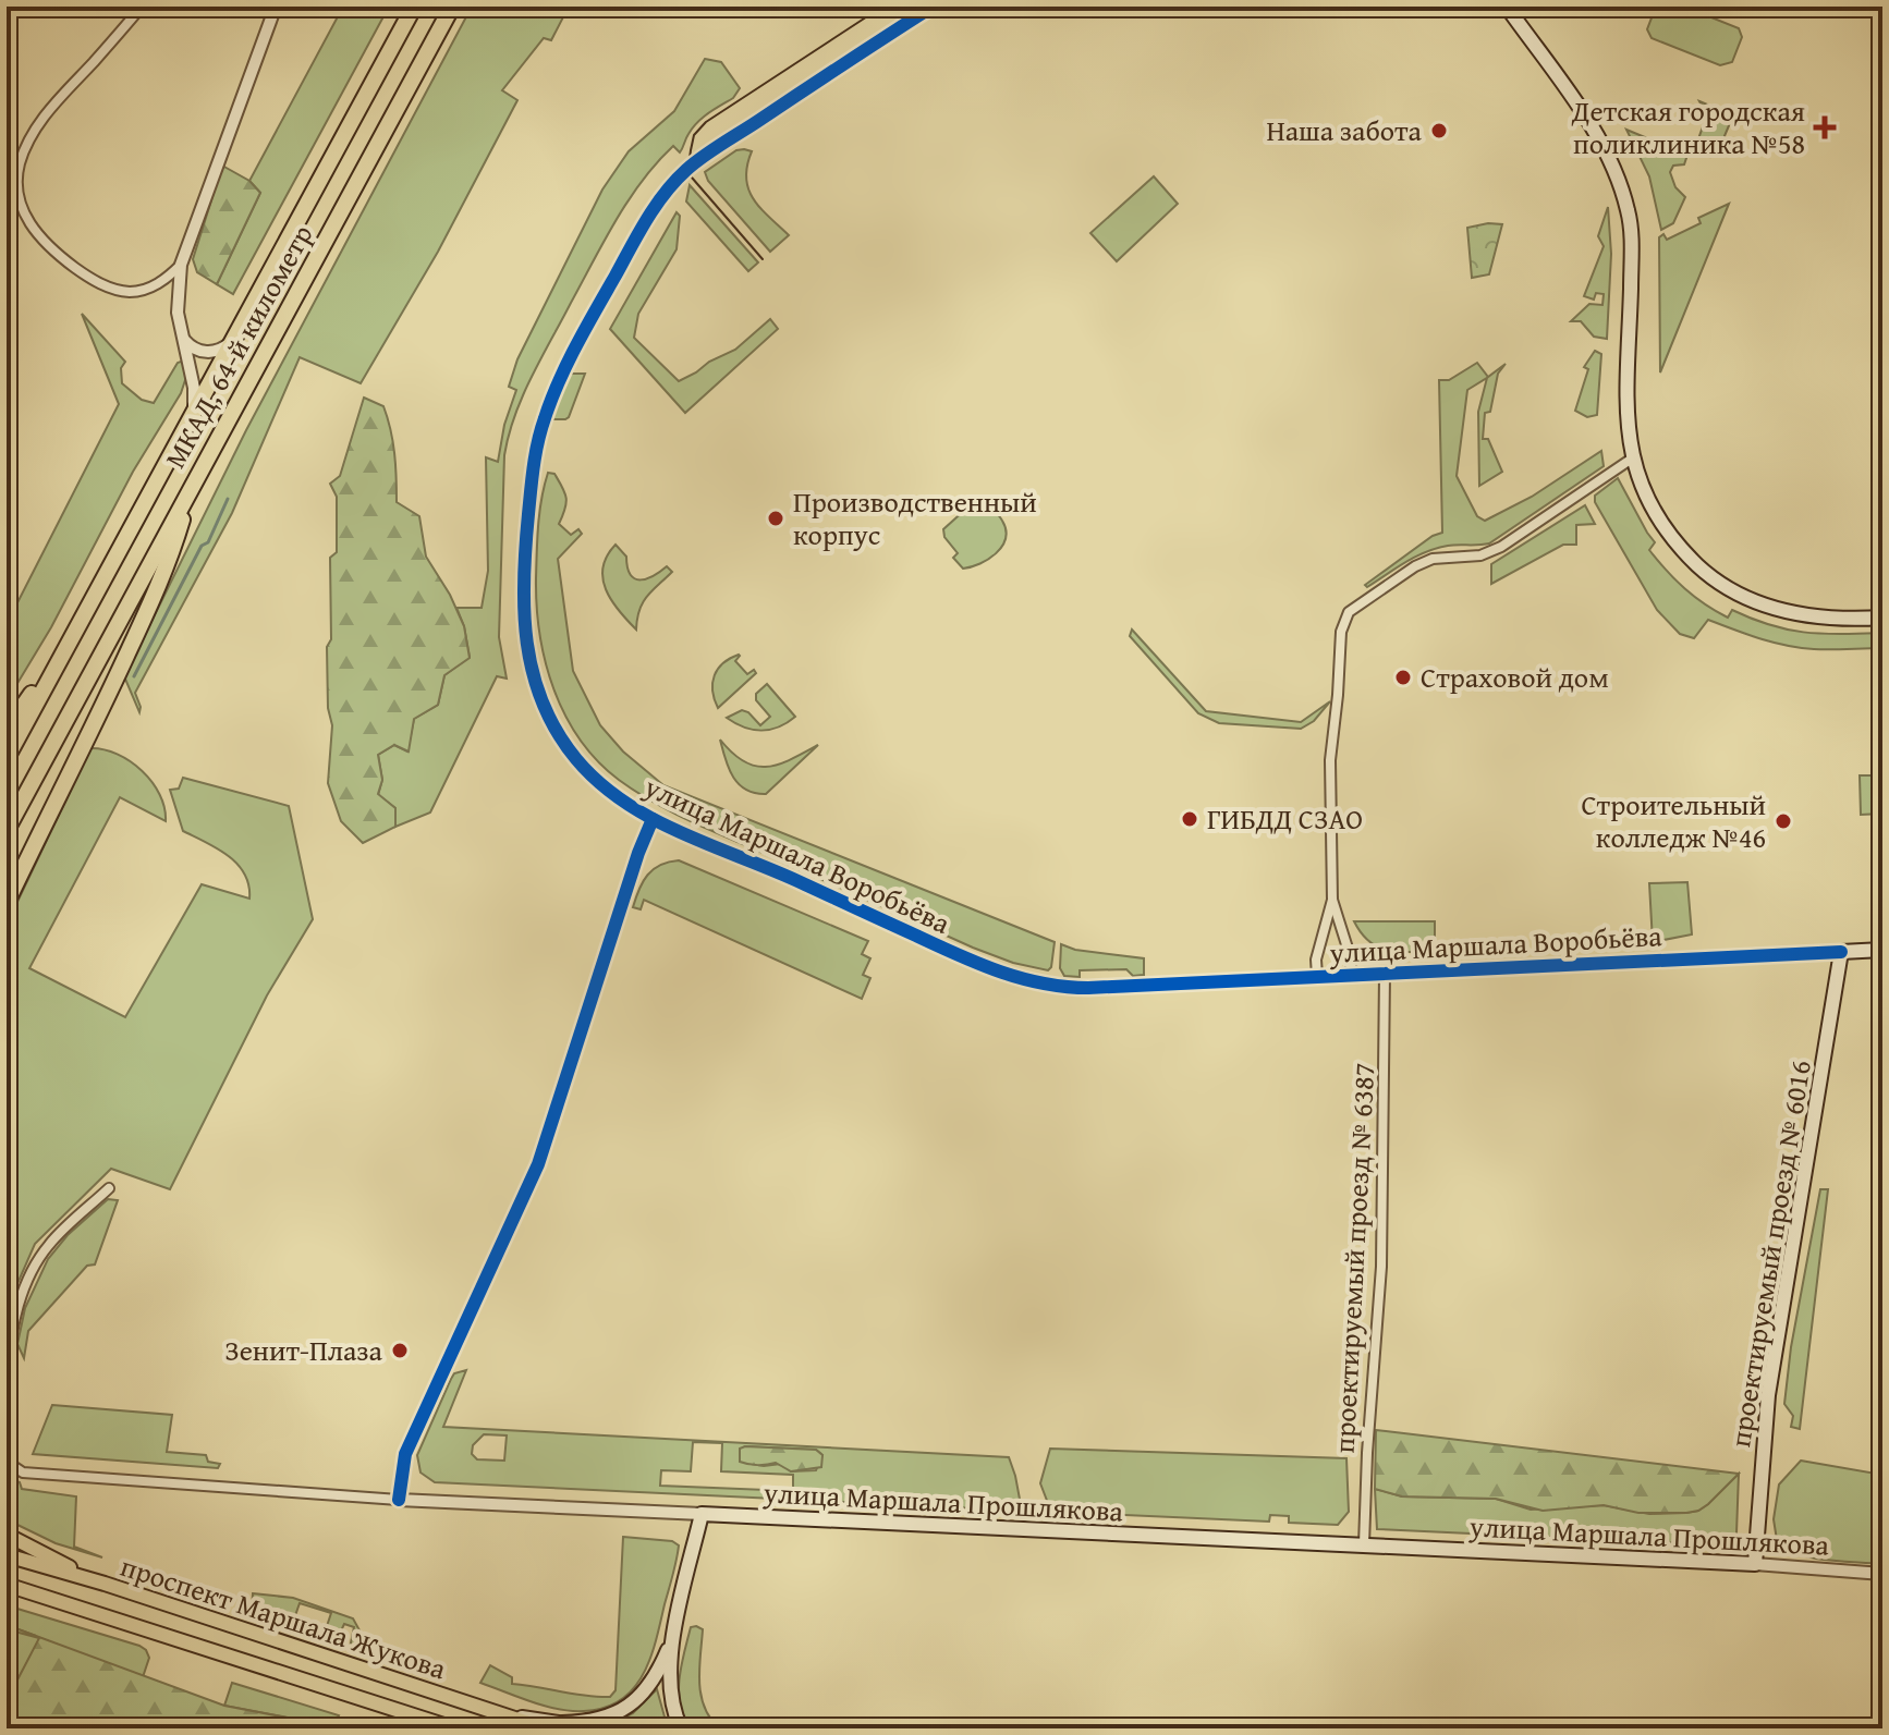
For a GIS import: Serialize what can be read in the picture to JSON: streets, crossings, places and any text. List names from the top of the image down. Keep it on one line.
{"streets":{"highway":["МКАД, 64-й километр"],"main road":["улица Маршала Воробьёва","проектируемый проезд № 6016","улица Маршала Прошлякова","проспект Маршала Жукова"],"street":["проектируемый проезд № 6387"]},"crossings":[["улица Маршала Воробьёва","проектируемый проезд № 6016"],["улица Маршала Воробьёва","проектируемый проезд № 6387"],["проектируемый проезд № 6016","улица Маршала Прошлякова"],["проектируемый проезд № 6387","улица Маршала Прошлякова"]],"places":{"health":["Детская городская поликлиника №58"],"other":["Наша забота","Производственный корпус","Страховой дом","ГИБДД СЗАО","Строительный колледж №46","Зенит-Плаза"]}}
